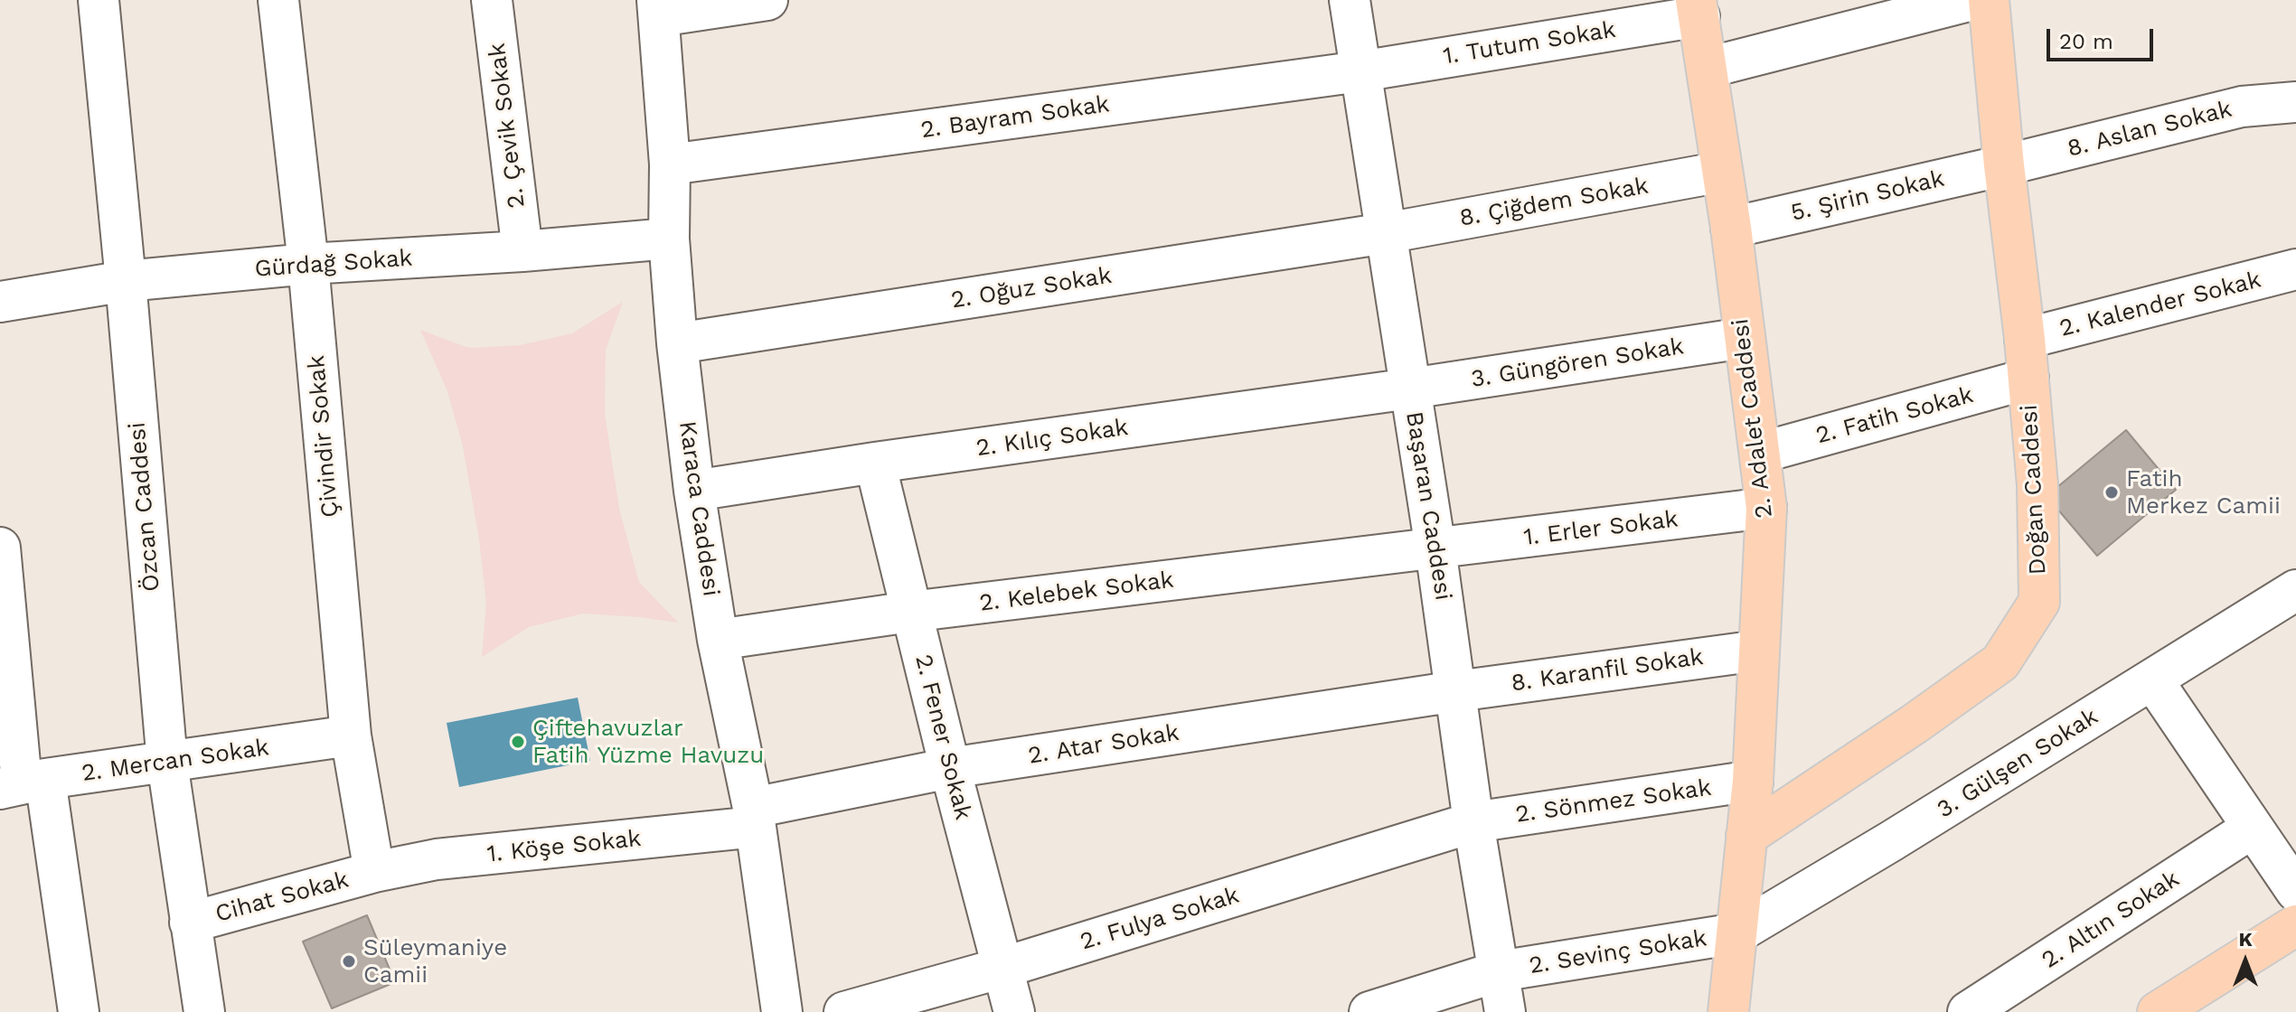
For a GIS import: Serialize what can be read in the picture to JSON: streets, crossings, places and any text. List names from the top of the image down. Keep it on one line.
{"streets":{"main road":["2. Adalet Caddesi","Doğan Caddesi"],"street":["1. Tutum Sokak","2. Bayram Sokak","2. Çevik Sokak","8. Aslan Sokak","5. Şirin Sokak","8. Çiğdem Sokak","Gürdağ Sokak","2. Oğuz Sokak","2. Kalender Sokak","3. Güngören Sokak","2. Fatih Sokak","Çivindir Sokak","2. Kılıç Sokak","Başaran Caddesi","Özcan Caddesi","Karaca Caddesi","1. Erler Sokak","2. Kelebek Sokak","8. Karanfil Sokak","2. Fener Sokak","2. Atar Sokak","2. Mercan Sokak","3. Gülşen Sokak","2. Sönmez Sokak","1. Köşe Sokak","Cihat Sokak","2. Fulya Sokak","2. Altın Sokak","2. Sevinç Sokak"]},"crossings":[["1. Tutum Sokak","2. Bayram Sokak"],["1. Tutum Sokak","2. Adalet Caddesi"],["1. Tutum Sokak","Başaran Caddesi"],["2. Bayram Sokak","Başaran Caddesi"],["2. Bayram Sokak","Karaca Caddesi"],["2. Çevik Sokak","Gürdağ Sokak"],["8. Aslan Sokak","5. Şirin Sokak"],["8. Aslan Sokak","Doğan Caddesi"],["5. Şirin Sokak","2. Adalet Caddesi"],["5. Şirin Sokak","Doğan Caddesi"],["8. Çiğdem Sokak","2. Oğuz Sokak"],["8. Çiğdem Sokak","2. Adalet Caddesi"],["8. Çiğdem Sokak","Başaran Caddesi"],["Gürdağ Sokak","Çivindir Sokak"],["Gürdağ Sokak","Özcan Caddesi"],["Gürdağ Sokak","Karaca Caddesi"],["2. Oğuz Sokak","Başaran Caddesi"],["2. Oğuz Sokak","Karaca Caddesi"],["2. Kalender Sokak","Doğan Caddesi"],["3. Güngören Sokak","2. Adalet Caddesi"],["3. Güngören Sokak","2. Kılıç Sokak"],["3. Güngören Sokak","Başaran Caddesi"],["2. Fatih Sokak","2. Adalet Caddesi"],["2. Fatih Sokak","Doğan Caddesi"],["2. Adalet Caddesi","Doğan Caddesi"],["2. Adalet Caddesi","1. Erler Sokak"],["2. Adalet Caddesi","8. Karanfil Sokak"],["2. Adalet Caddesi","3. Gülşen Sokak"],["2. Adalet Caddesi","2. Sönmez Sokak"],["2. Adalet Caddesi","2. Sevinç Sokak"],["Çivindir Sokak","2. Mercan Sokak"],["Çivindir Sokak","1. Köşe Sokak"],["Çivindir Sokak","Cihat Sokak"],["2. Kılıç Sokak","Başaran Caddesi"],["2. Kılıç Sokak","Karaca Caddesi"],["2. Kılıç Sokak","2. Fener Sokak"],["Başaran Caddesi","1. Erler Sokak"],["Başaran Caddesi","2. Kelebek Sokak"],["Başaran Caddesi","8. Karanfil Sokak"],["Başaran Caddesi","2. Atar Sokak"],["Başaran Caddesi","2. Sönmez Sokak"],["Başaran Caddesi","2. Fulya Sokak"],["Başaran Caddesi","2. Sevinç Sokak"],["Özcan Caddesi","2. Mercan Sokak"],["Özcan Caddesi","Cihat Sokak"],["Karaca Caddesi","2. Kelebek Sokak"],["Karaca Caddesi","2. Atar Sokak"],["Karaca Caddesi","1. Köşe Sokak"],["1. Erler Sokak","2. Kelebek Sokak"],["2. Kelebek Sokak","2. Fener Sokak"],["8. Karanfil Sokak","2. Atar Sokak"],["2. Fener Sokak","2. Atar Sokak"],["2. Fener Sokak","2. Fulya Sokak"],["2. Atar Sokak","1. Köşe Sokak"],["3. Gülşen Sokak","2. Sevinç Sokak"],["2. Sönmez Sokak","2. Fulya Sokak"],["1. Köşe Sokak","Cihat Sokak"]],"places":["Fatih Merkez Camii","Çiftehavuzlar Fatih Yüzme Havuzu","Süleymaniye Camii"],"scale_bar":"20 m","north":"top"}
